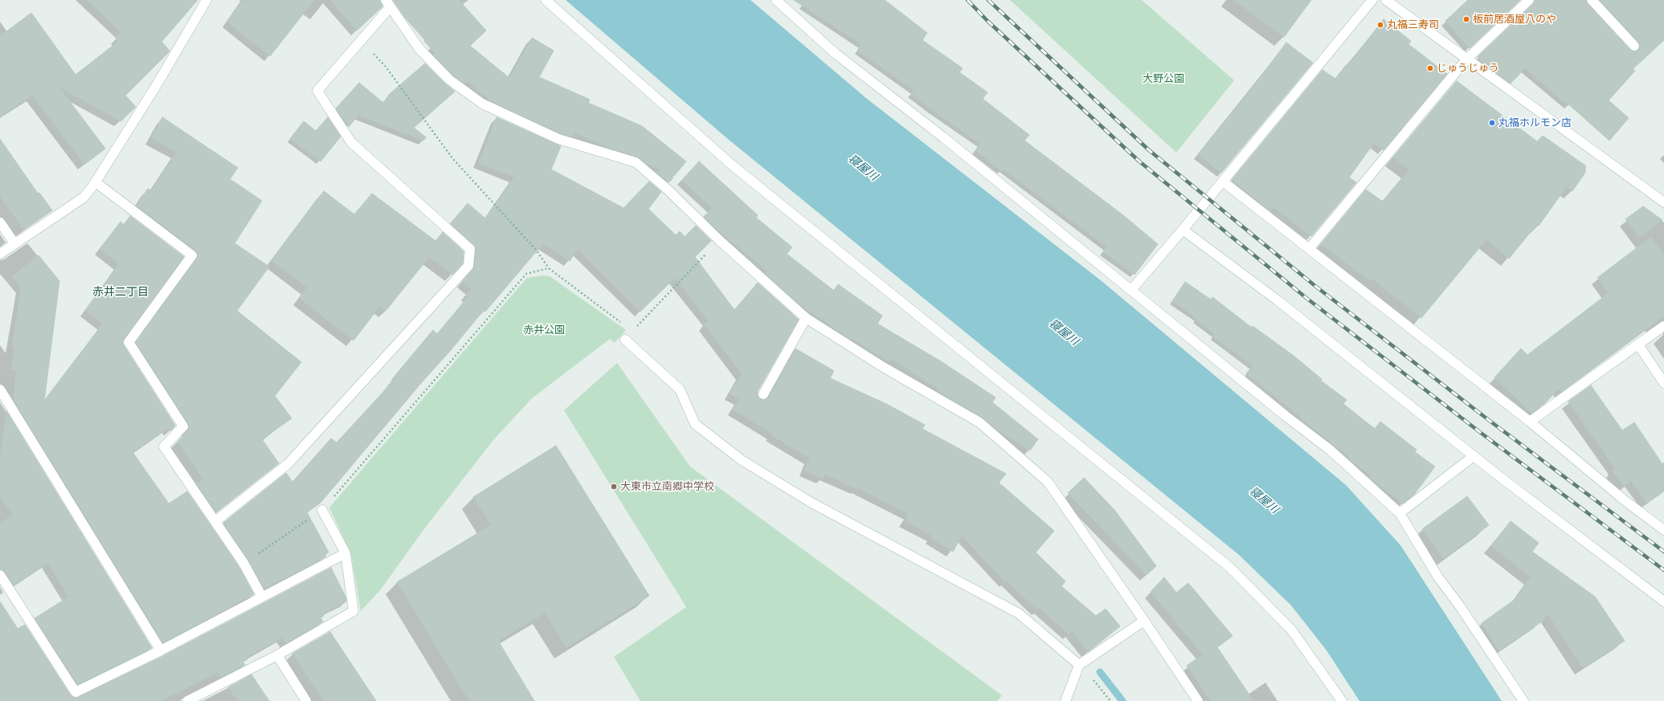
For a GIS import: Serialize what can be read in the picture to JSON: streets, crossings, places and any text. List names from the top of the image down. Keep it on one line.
{"districts":["赤井二丁目"],"water":["寝屋川"],"parks":["大野公園","赤井公園"],"places":["板前居酒屋八のや","丸福三寿司","じゅうじゅう","丸福ホルモン店","大東市立南郷中学校"]}
